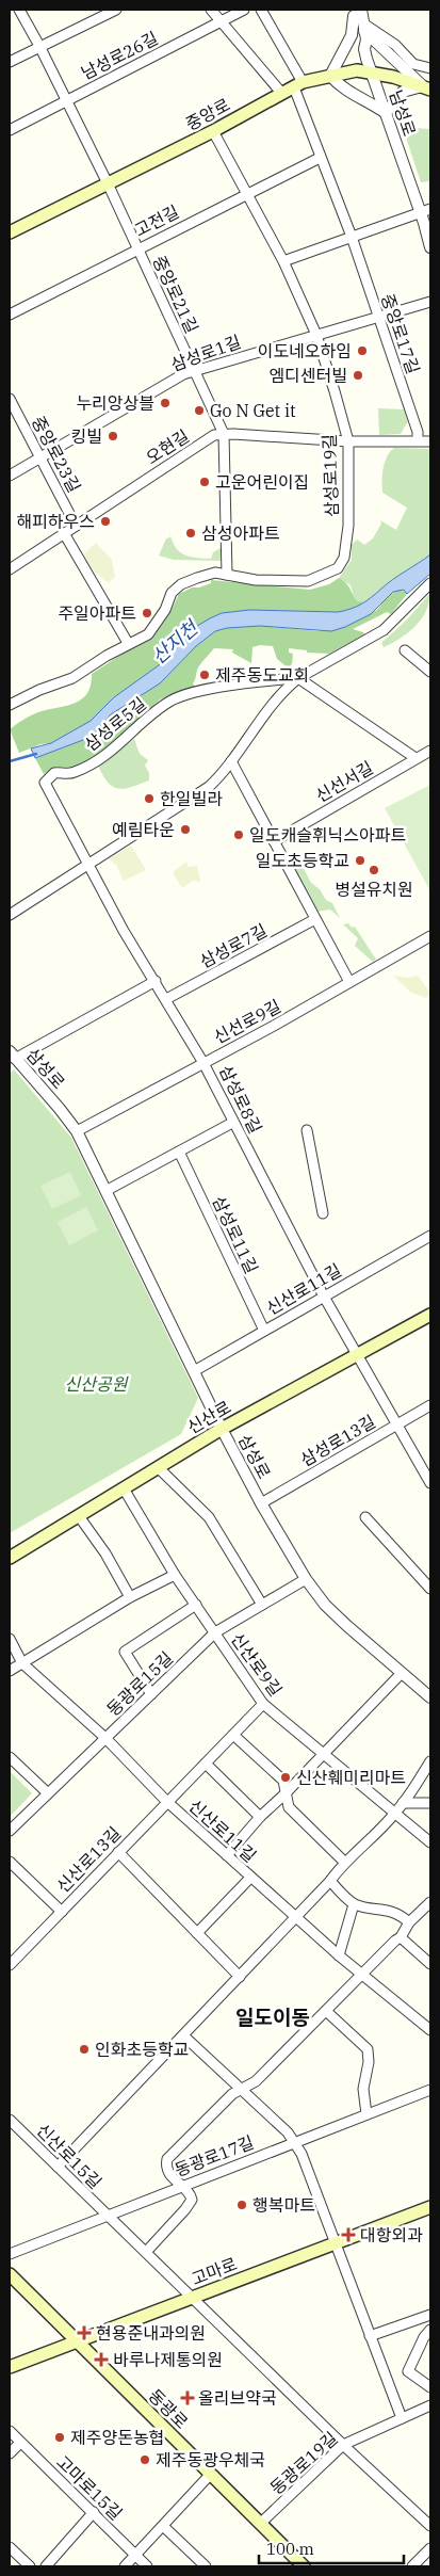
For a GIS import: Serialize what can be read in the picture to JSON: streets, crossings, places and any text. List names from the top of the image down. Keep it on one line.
{"streets":{"main road":["중앙로","신산로","고마로","동광로"],"street":["남성로26길","남성로","고전길","중앙로21길","중앙로17길","삼성로1길","오현길","중앙로23길","삼성로19길","삼성로5길","신선서길","삼성로7길","신선로9길","삼성로","삼성로8길","삼성로11길","신산로11길","삼성로13길","신산로9길","동광로15길","신산로13길","신산로15길","동광로17길","동광로19길","고마로15길"]},"crossings":[["남성로26길","중앙로21길"],["남성로","중앙로"],["중앙로","중앙로21길"],["중앙로","중앙로17길"],["중앙로","삼성로19길"],["고전길","중앙로21길"],["고전길","중앙로17길"],["고전길","삼성로19길"],["중앙로21길","삼성로1길"],["중앙로21길","오현길"],["중앙로21길","삼성로19길"],["중앙로17길","삼성로1길"],["중앙로17길","오현길"],["삼성로1길","중앙로23길"],["삼성로1길","삼성로19길"],["오현길","중앙로23길"],["오현길","삼성로19길"],["삼성로5길","삼성로8길"],["삼성로7길","삼성로8길"],["신선로9길","삼성로"],["신선로9길","삼성로8길"],["삼성로","신산로11길"],["삼성로","신산로"],["삼성로","삼성로13길"],["삼성로","동광로15길"],["삼성로8길","신산로11길"],["삼성로8길","신산로"],["삼성로8길","삼성로13길"],["삼성로11길","신산로11길"],["신산로11길","동광로15길"],["신산로11길","신산로13길"],["신산로","신산로9길"],["신산로9길","동광로15길"],["신산로9길","신산로13길"],["신산로15길","동광로17길"],["신산로15길","고마로"],["신산로15길","동광로19길"],["고마로","동광로"],["동광로","동광로19길"]],"districts":["일도이동"],"water":["산지천"],"parks":["신산공원"],"places":{"other":["이도네오하임","엠디센터빌","누리앙상블","Go N Get it","킹빌","고운어린이집","해피하우스","삼성아파트","주일아파트","제주동도교회","한일빌라","예림타운","일도캐슬휘닉스아파트","일도초등학교","병설유치원","신산훼미리마트","인화초등학교","행복마트","제주양돈농협","제주동광우체국"],"health":["대항외과","현용준내과의원","바루나제통의원","올리브약국"]},"scale_bar":"100 m"}
